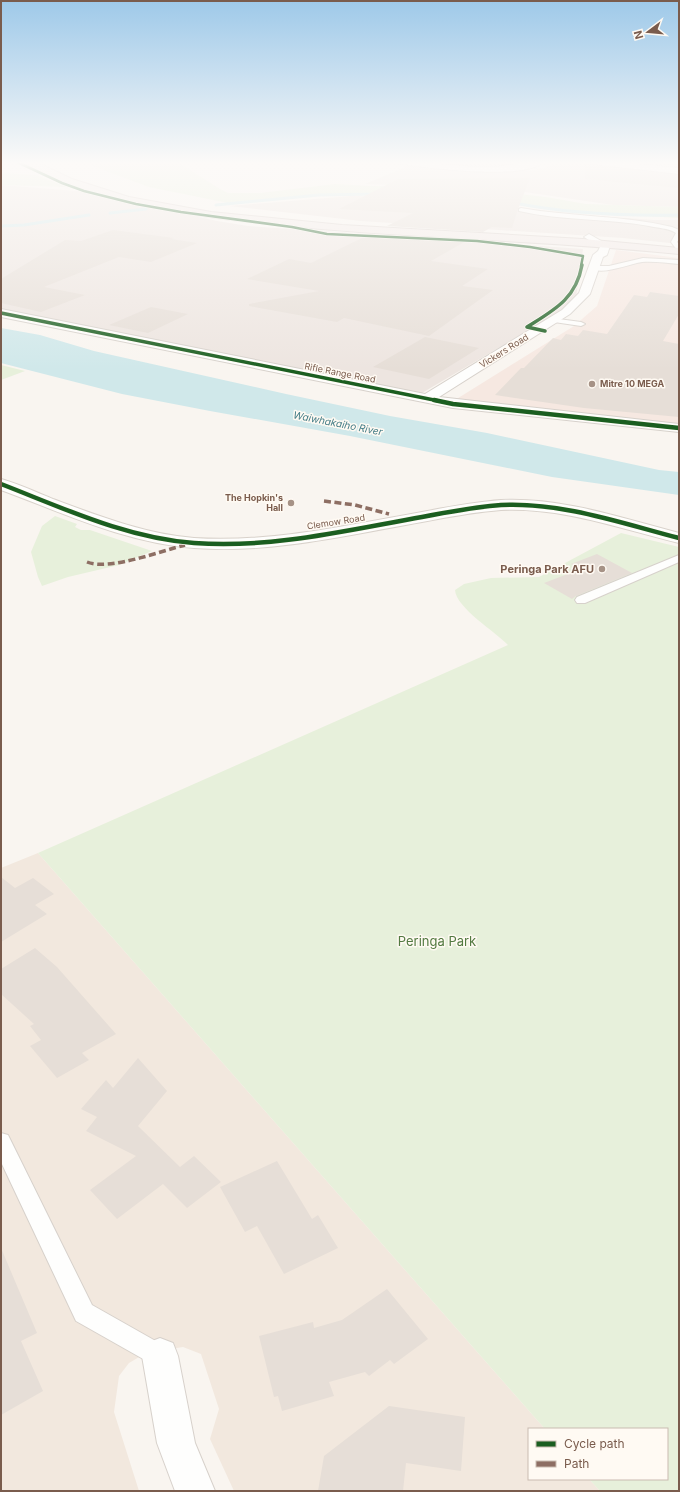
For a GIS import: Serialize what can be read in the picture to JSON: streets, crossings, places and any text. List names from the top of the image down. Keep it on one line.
{"streets":{"street":["Vickers Road","Rifle Range Road","Clemow Road"]},"crossings":[["Vickers Road","Rifle Range Road"]],"water":["Waiwhakaiho River"],"parks":["Peringa Park"],"places":["Mitre 10 MEGA","The Hopkin's Hall","Peringa Park AFU"],"legend":["Cycle path","Path"],"north":"left"}
